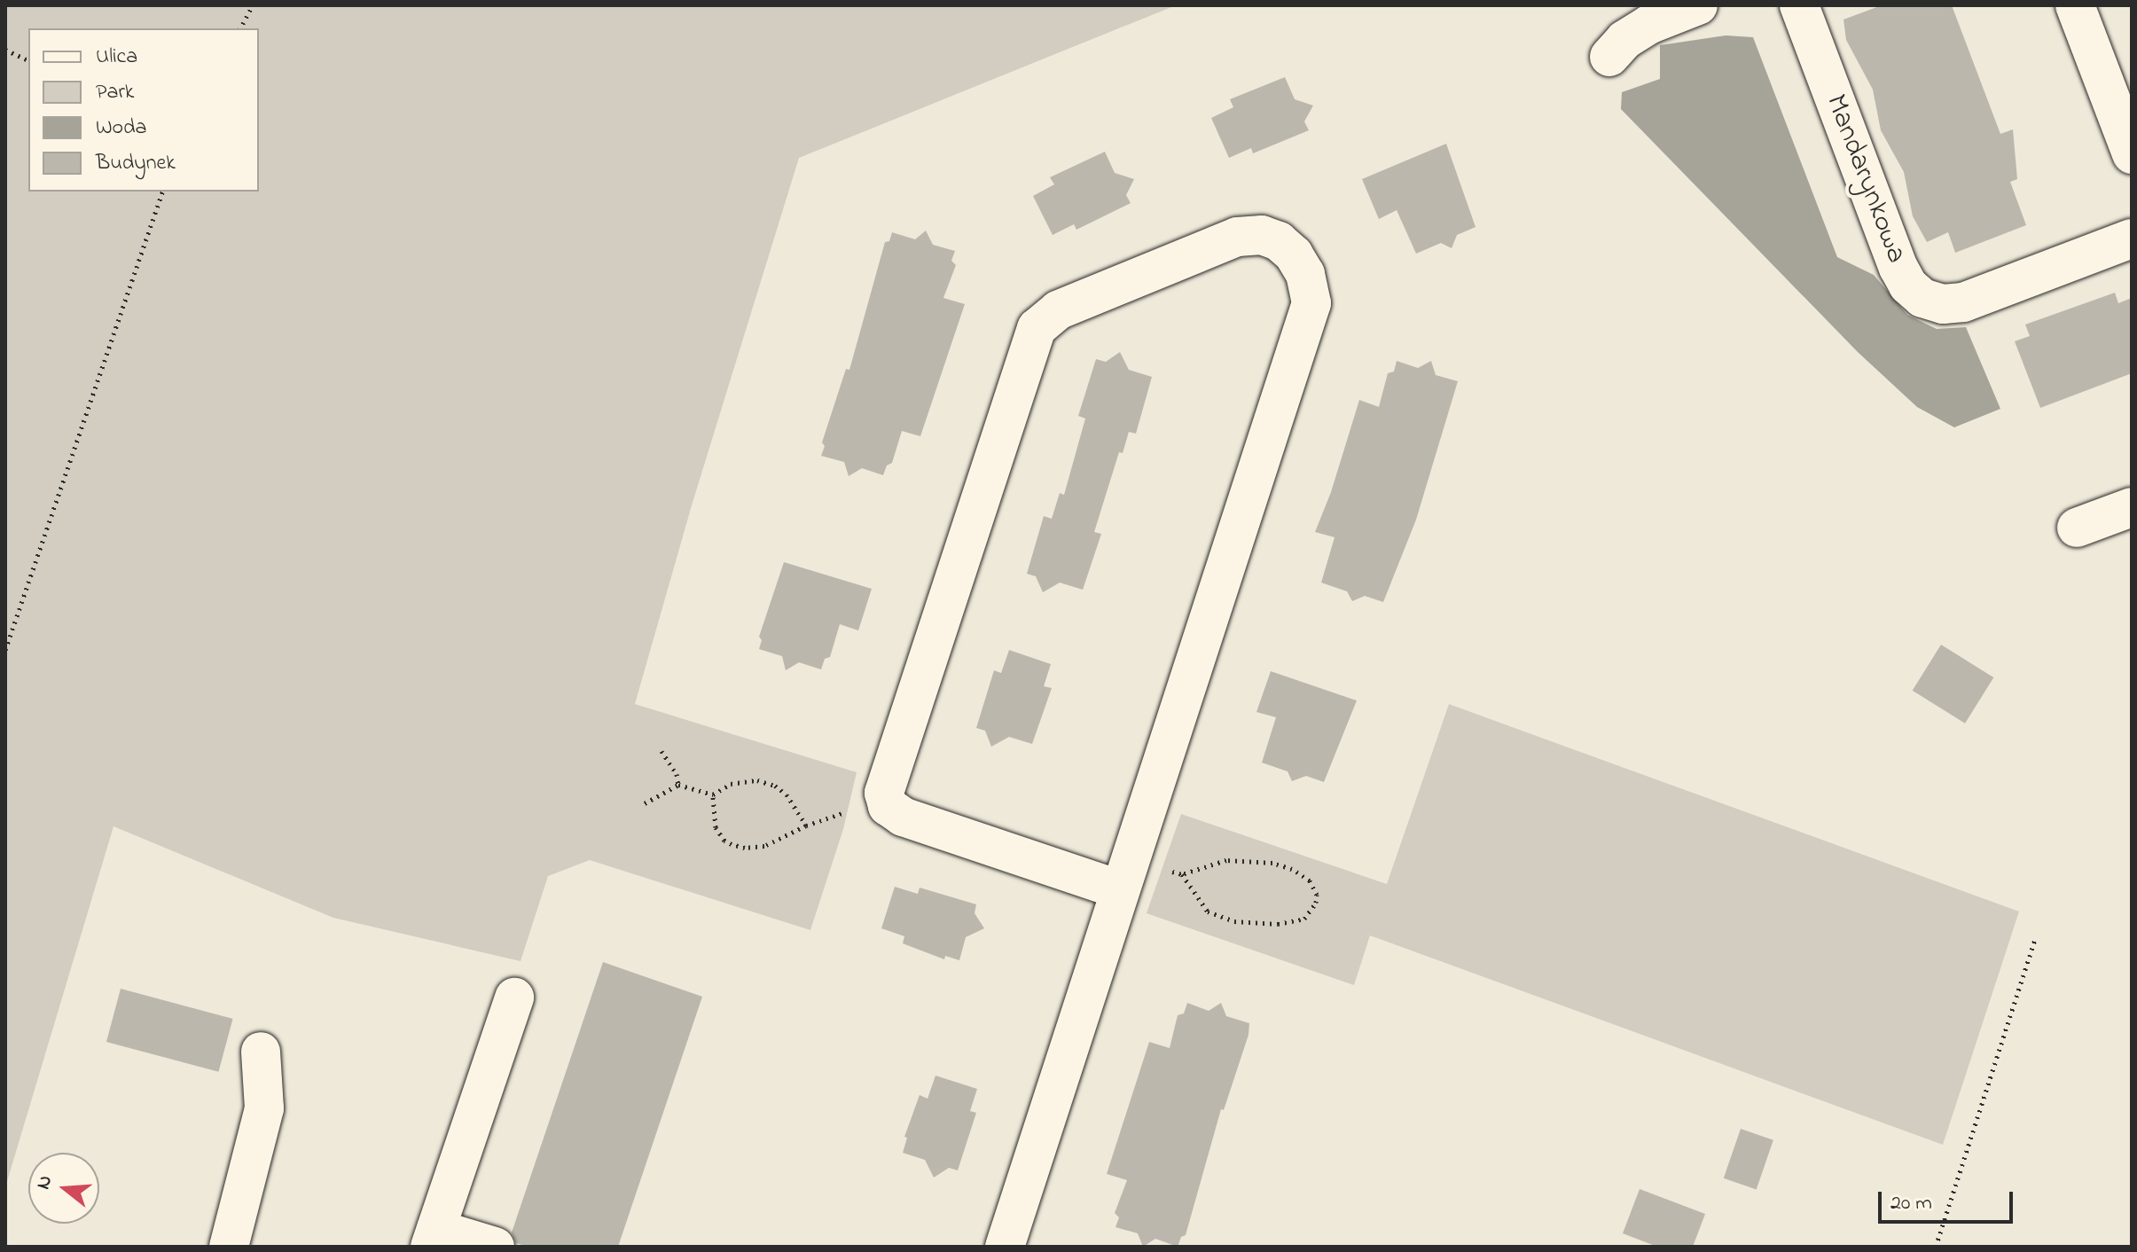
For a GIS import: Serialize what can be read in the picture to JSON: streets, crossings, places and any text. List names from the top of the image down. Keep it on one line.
{"streets":{"street":["Mandarynkowa"]},"legend":["Ulica","Park","Woda","Budynek"],"scale_bar":"20 m","north":"left"}
